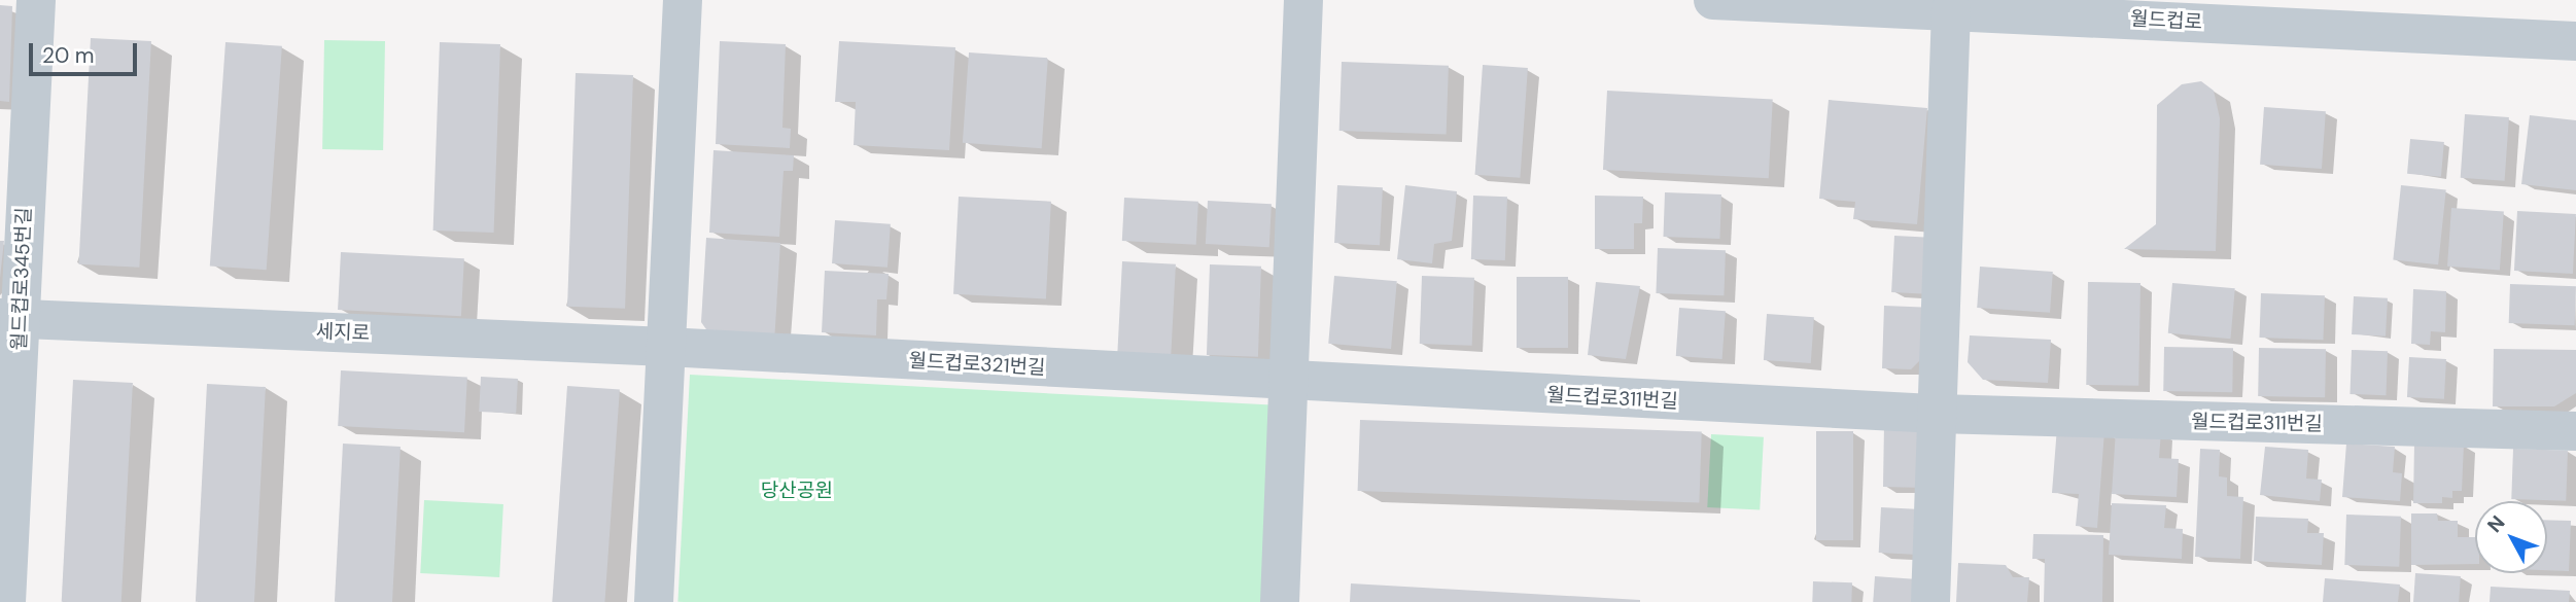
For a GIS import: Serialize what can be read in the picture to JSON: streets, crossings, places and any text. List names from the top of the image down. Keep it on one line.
{"streets":{"street":["월드컵로","월드컵로345번길","세지로","월드컵로321번길","월드컵로311번길"]},"crossings":[["월드컵로345번길","세지로"],["세지로","월드컵로321번길"],["월드컵로321번길","월드컵로311번길"]],"parks":["당산공원"],"scale_bar":"20 m","north":"top left"}
